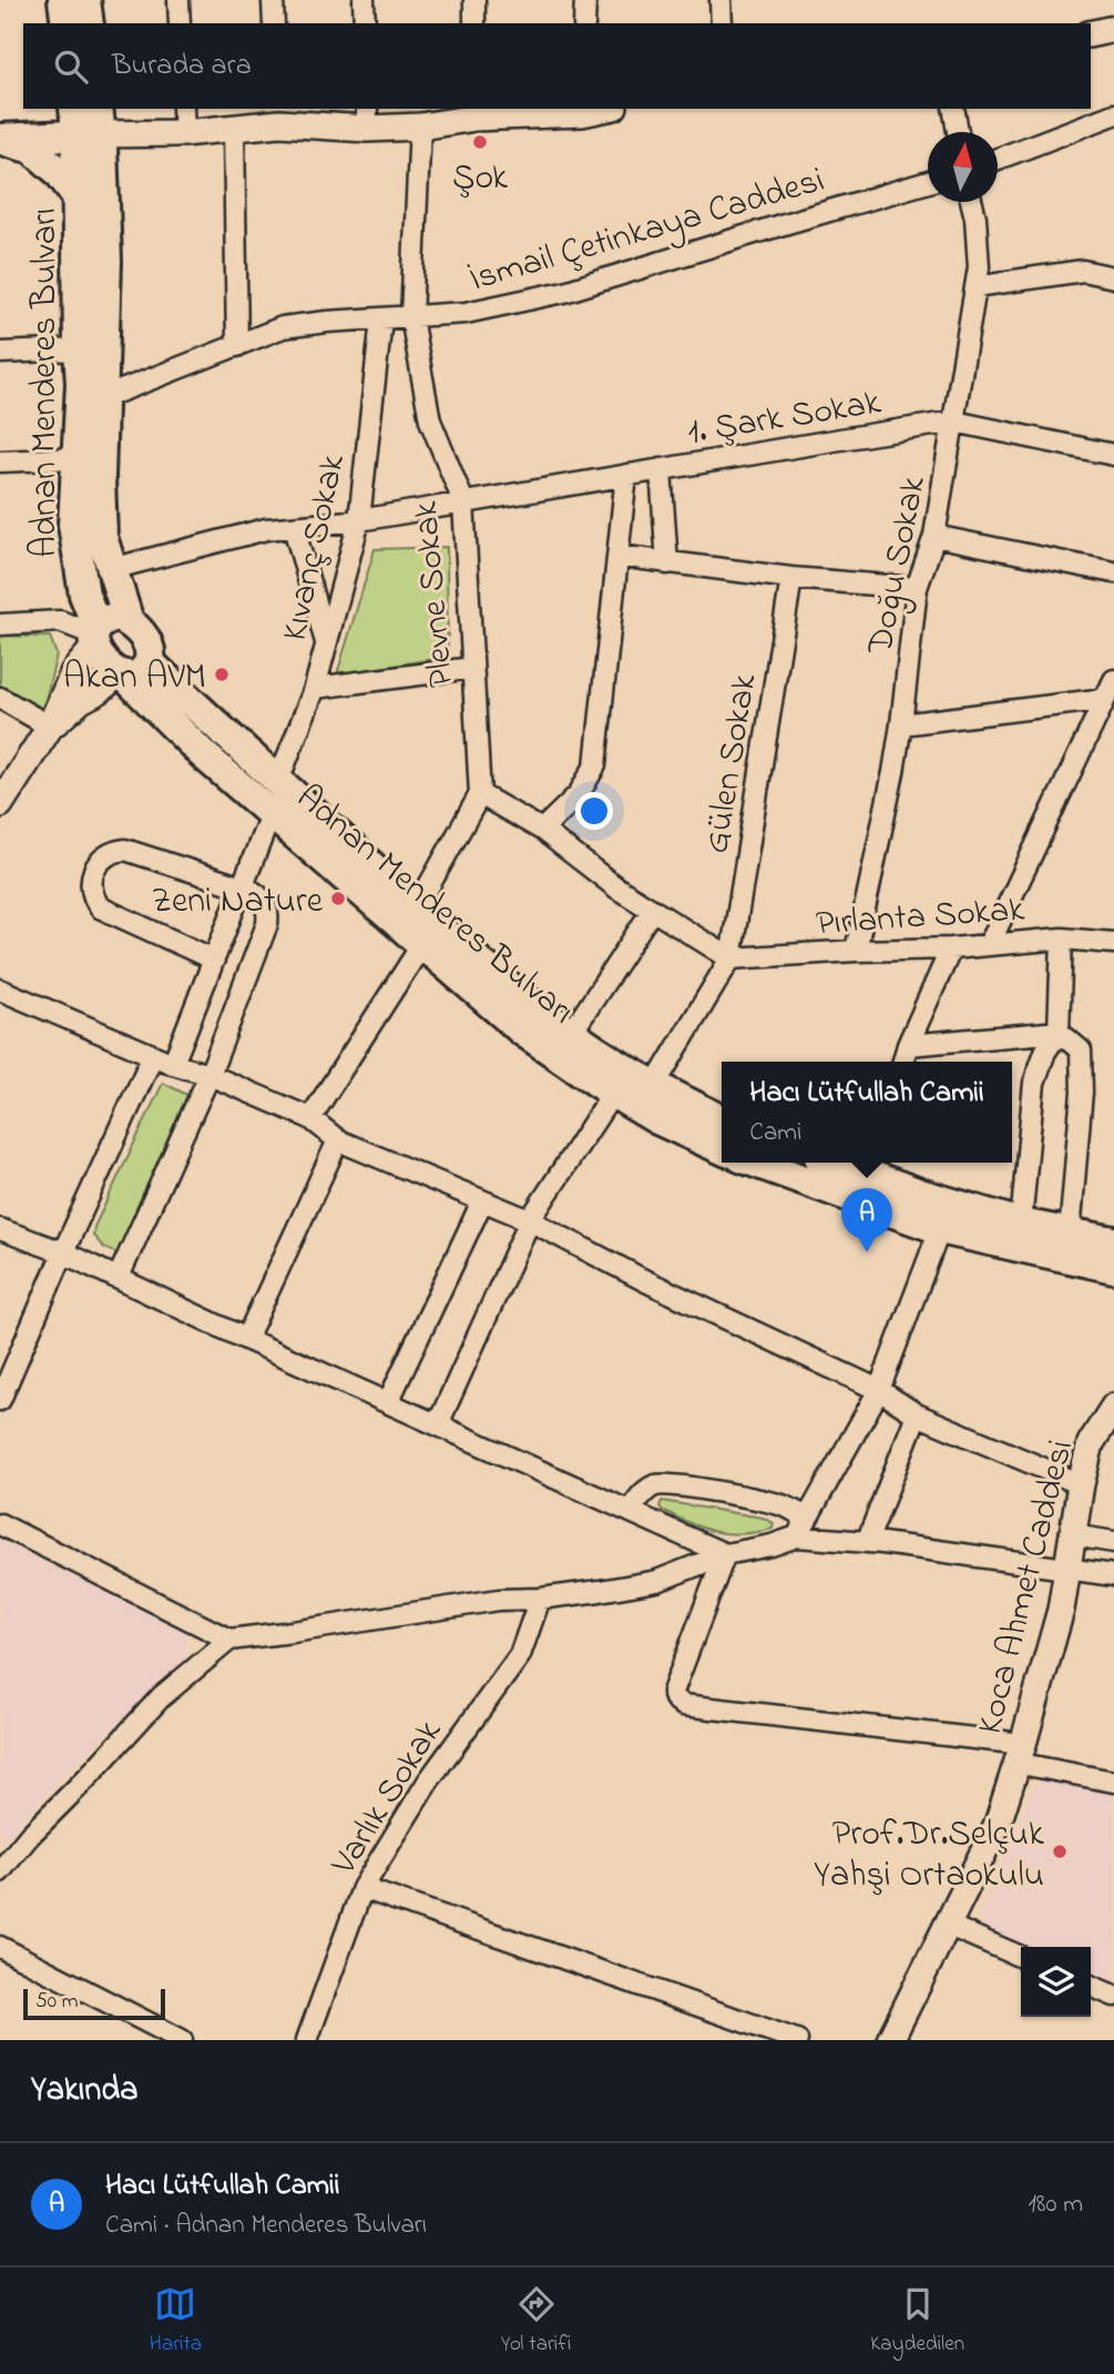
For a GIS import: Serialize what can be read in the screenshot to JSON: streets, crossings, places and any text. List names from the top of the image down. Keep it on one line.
{"streets":{"main road":["Adnan Menderes Bulvarı"],"street":["İsmail Çetinkaya Caddesi","1. Şark Sokak","Kıvanç Sokak","Doğu Sokak","Plevne Sokak","Gülen Sokak","Pırlanta Sokak","Koca Ahmet Caddesi","Varlık Sokak"]},"crossings":[["İsmail Çetinkaya Caddesi","Adnan Menderes Bulvarı"],["İsmail Çetinkaya Caddesi","Kıvanç Sokak"],["İsmail Çetinkaya Caddesi","Plevne Sokak"],["Adnan Menderes Bulvarı","1. Şark Sokak"],["Adnan Menderes Bulvarı","Kıvanç Sokak"],["1. Şark Sokak","Kıvanç Sokak"],["1. Şark Sokak","Doğu Sokak"],["1. Şark Sokak","Plevne Sokak"],["Doğu Sokak","Pırlanta Sokak"],["Gülen Sokak","Pırlanta Sokak"]],"places":["Şok","Akan AVM","Zeni Nature","Prof.Dr.Selçuk Yahşi Ortaokulu"],"scale_bar":"50 m","north":"top","page":{"search":"Burada ara","popup":["Hacı Lütfullah Camii","Cami"],"pins":"A","scale":"50 m","heading":"Yakında","list":[{"mark":"A","name":"Hacı Lütfullah Camii","note":"Cami · Adnan Menderes Bulvarı","value":"180 m"}],"nav":["Harita","Yol tarifi","Kaydedilen"]}}
